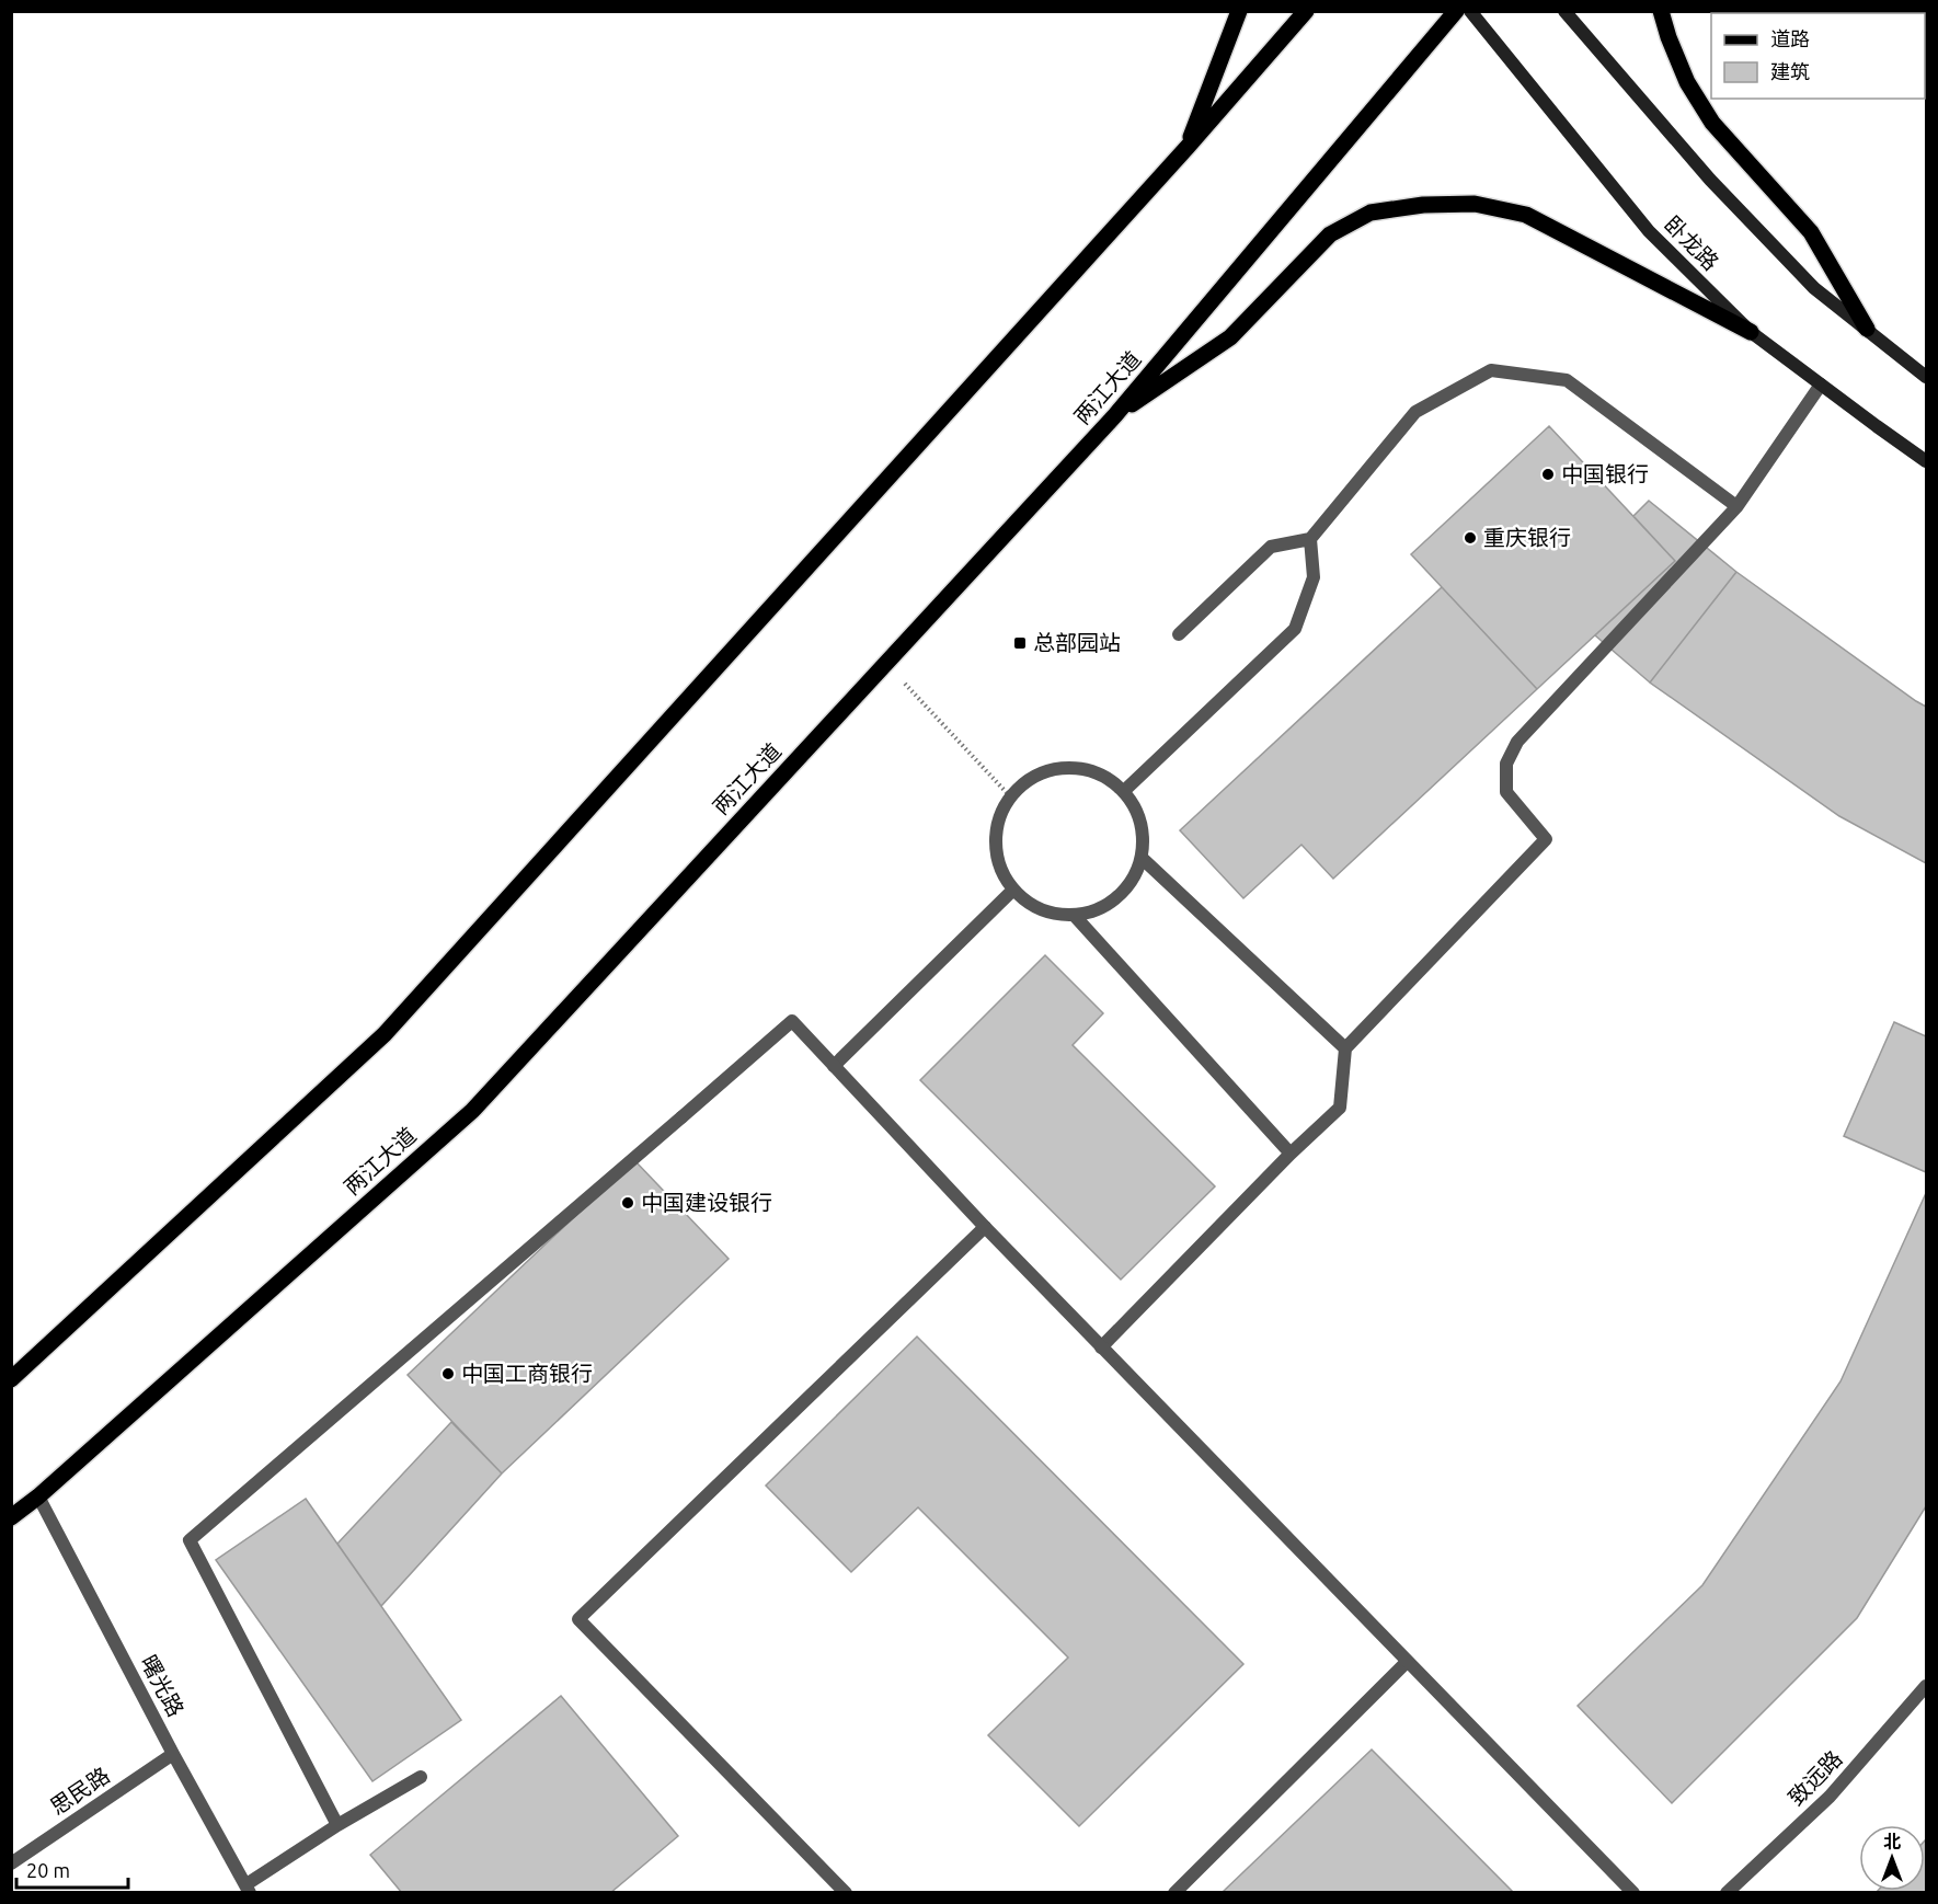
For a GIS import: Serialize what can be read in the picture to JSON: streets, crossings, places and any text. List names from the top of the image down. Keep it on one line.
{"streets":{"main road":["卧龙路","两江大道"],"street":["曙光路","致远路","思民路"]},"crossings":[["两江大道","曙光路"],["曙光路","思民路"]],"places":{"other":["中国银行","重庆银行","中国建设银行","中国工商银行"],"transit":["总部园站"]},"legend":["道路","建筑"],"scale_bar":"20 m","north":"top"}
